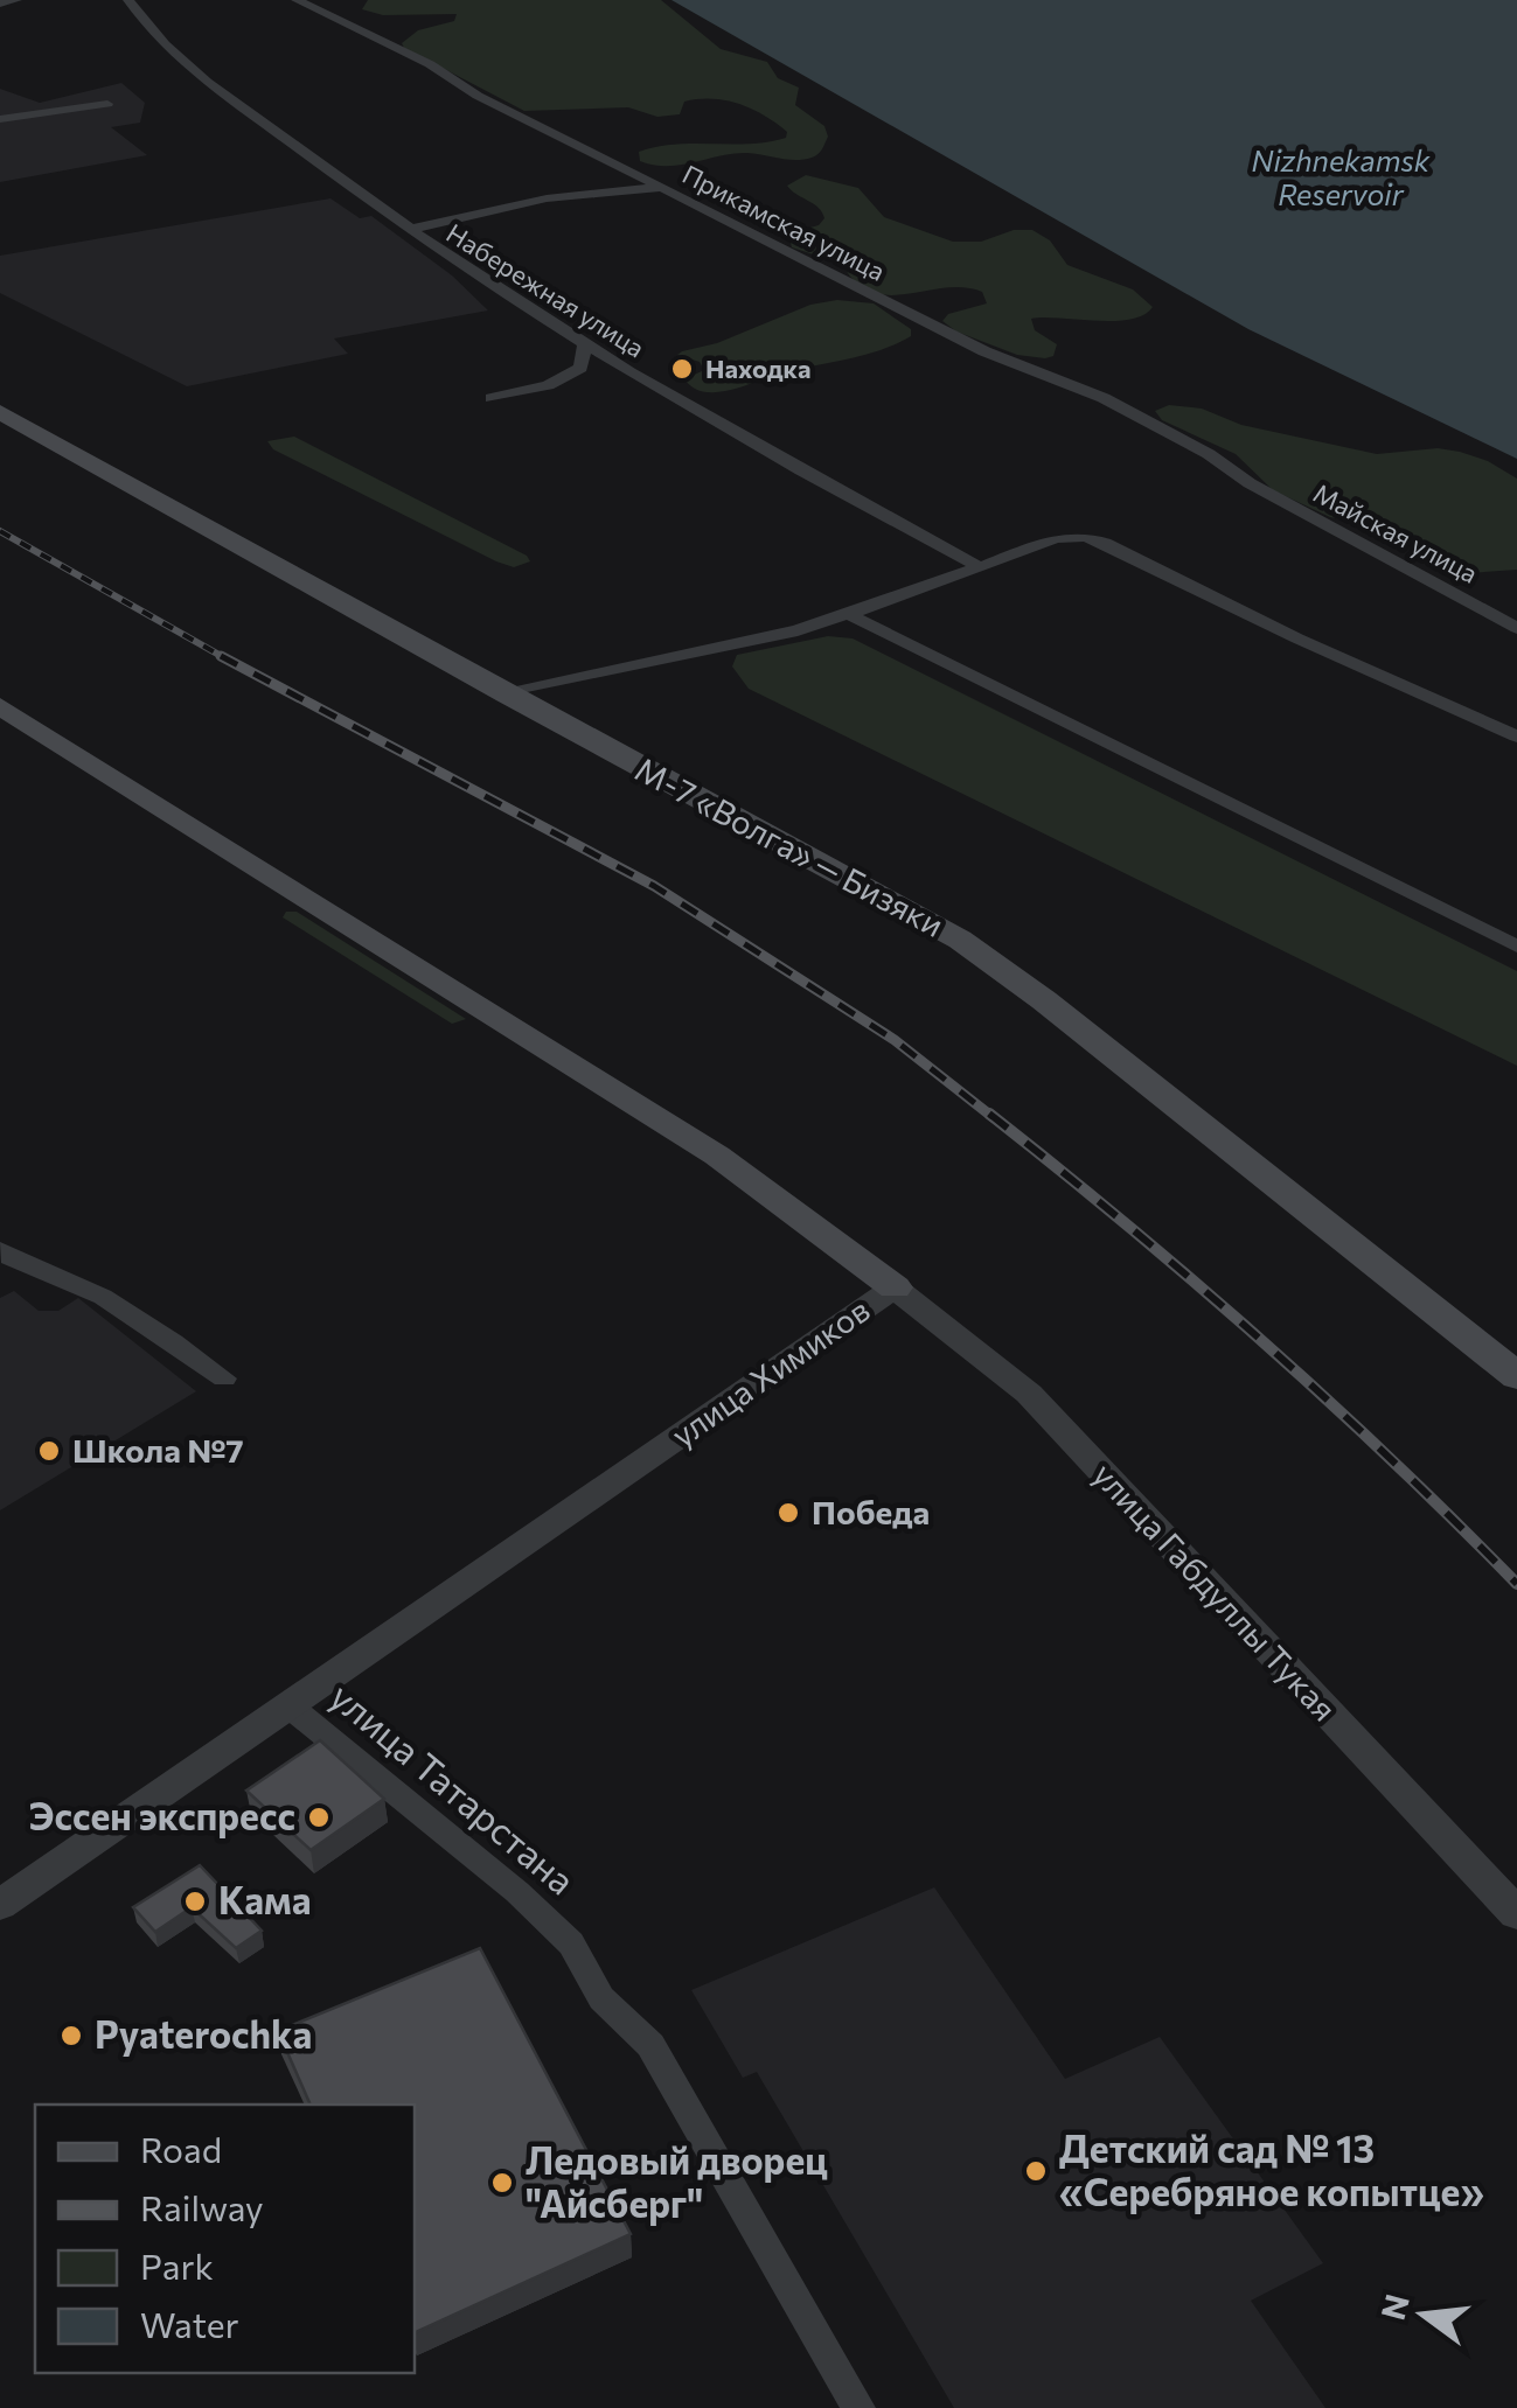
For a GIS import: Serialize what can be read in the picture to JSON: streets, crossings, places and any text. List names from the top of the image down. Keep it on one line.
{"streets":{"main road":["М-7 «Волга» — Бизяки","улица Химиков"],"street":["Прикамская улица","Набережная улица","Майская улица","улица Габдуллы Тукая","улица Татарстана"]},"crossings":[["Прикамская улица","Майская улица"],["улица Химиков","улица Габдуллы Тукая"],["улица Химиков","улица Татарстана"]],"water":["Nizhnekamsk Reservoir"],"places":["Находка","Школа №7","Победа","Эссен экспресс","Кама","Pyaterochka","Детский сад № 13 «Серебряное копытце»","Ледовый дворец \"Айсберг\""],"legend":["Road","Railway","Park","Water"],"north":"left"}
